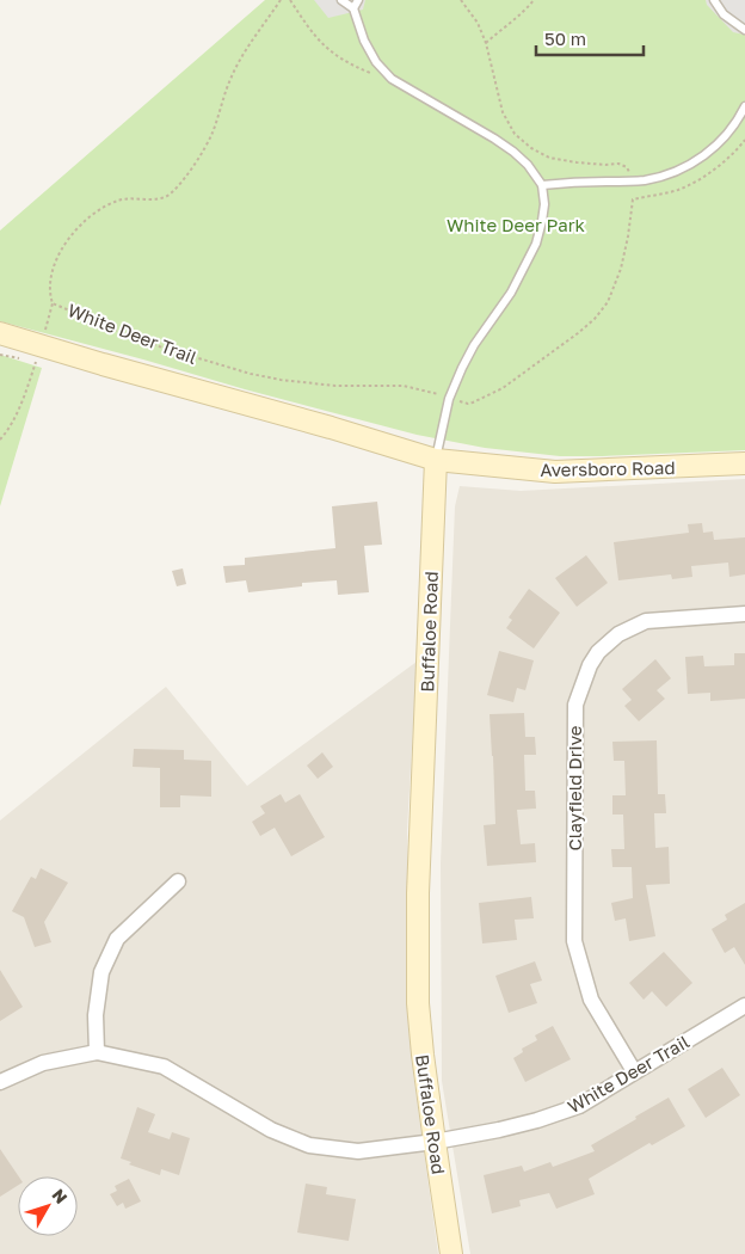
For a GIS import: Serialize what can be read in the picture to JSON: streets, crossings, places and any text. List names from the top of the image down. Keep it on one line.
{"streets":{"street":["White Deer Trail","Aversboro Road","Buffaloe Road","Clayfield Drive"]},"crossings":[["White Deer Trail","Buffaloe Road"],["White Deer Trail","Clayfield Drive"],["Aversboro Road","Buffaloe Road"]],"parks":["White Deer Park"],"scale_bar":"50 m","north":"top right"}
